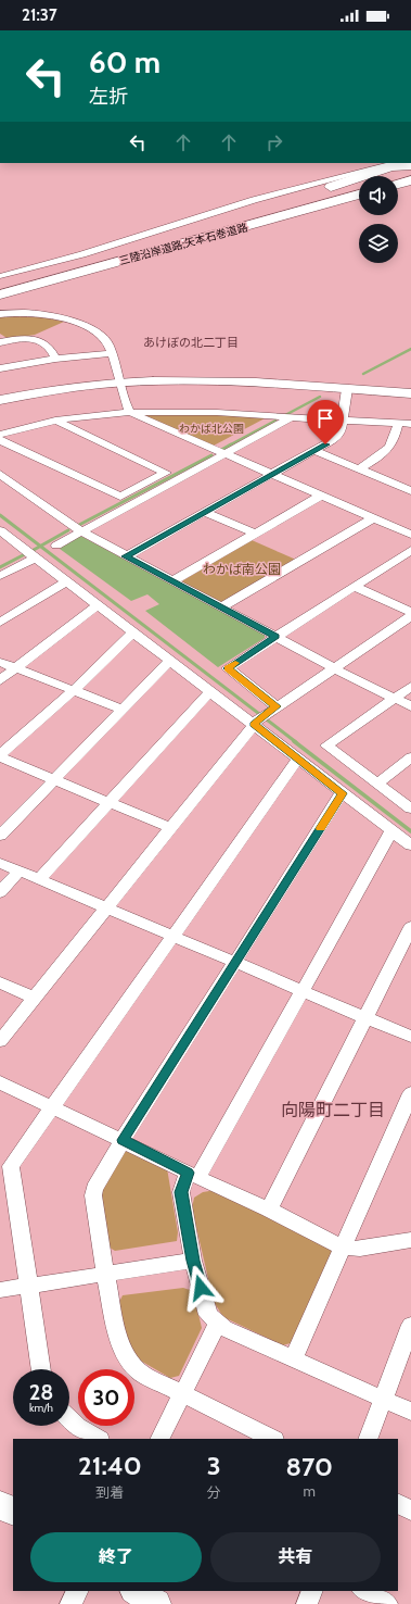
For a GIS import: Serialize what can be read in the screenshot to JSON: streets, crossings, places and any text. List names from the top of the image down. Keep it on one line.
{"streets":{"highway":["三陸沿岸道路;矢本石巻道路"]},"districts":["あけぼの北二丁目","向陽町二丁目"],"parks":["わかば北公園","わかば南公園"],"page":{"status":"21:37","turn":["60 m","左折"],"speed":"28 km/h","limit":"30","eta":["21:40","到着","3","分","870","m"],"buttons":["終了","共有"]}}
